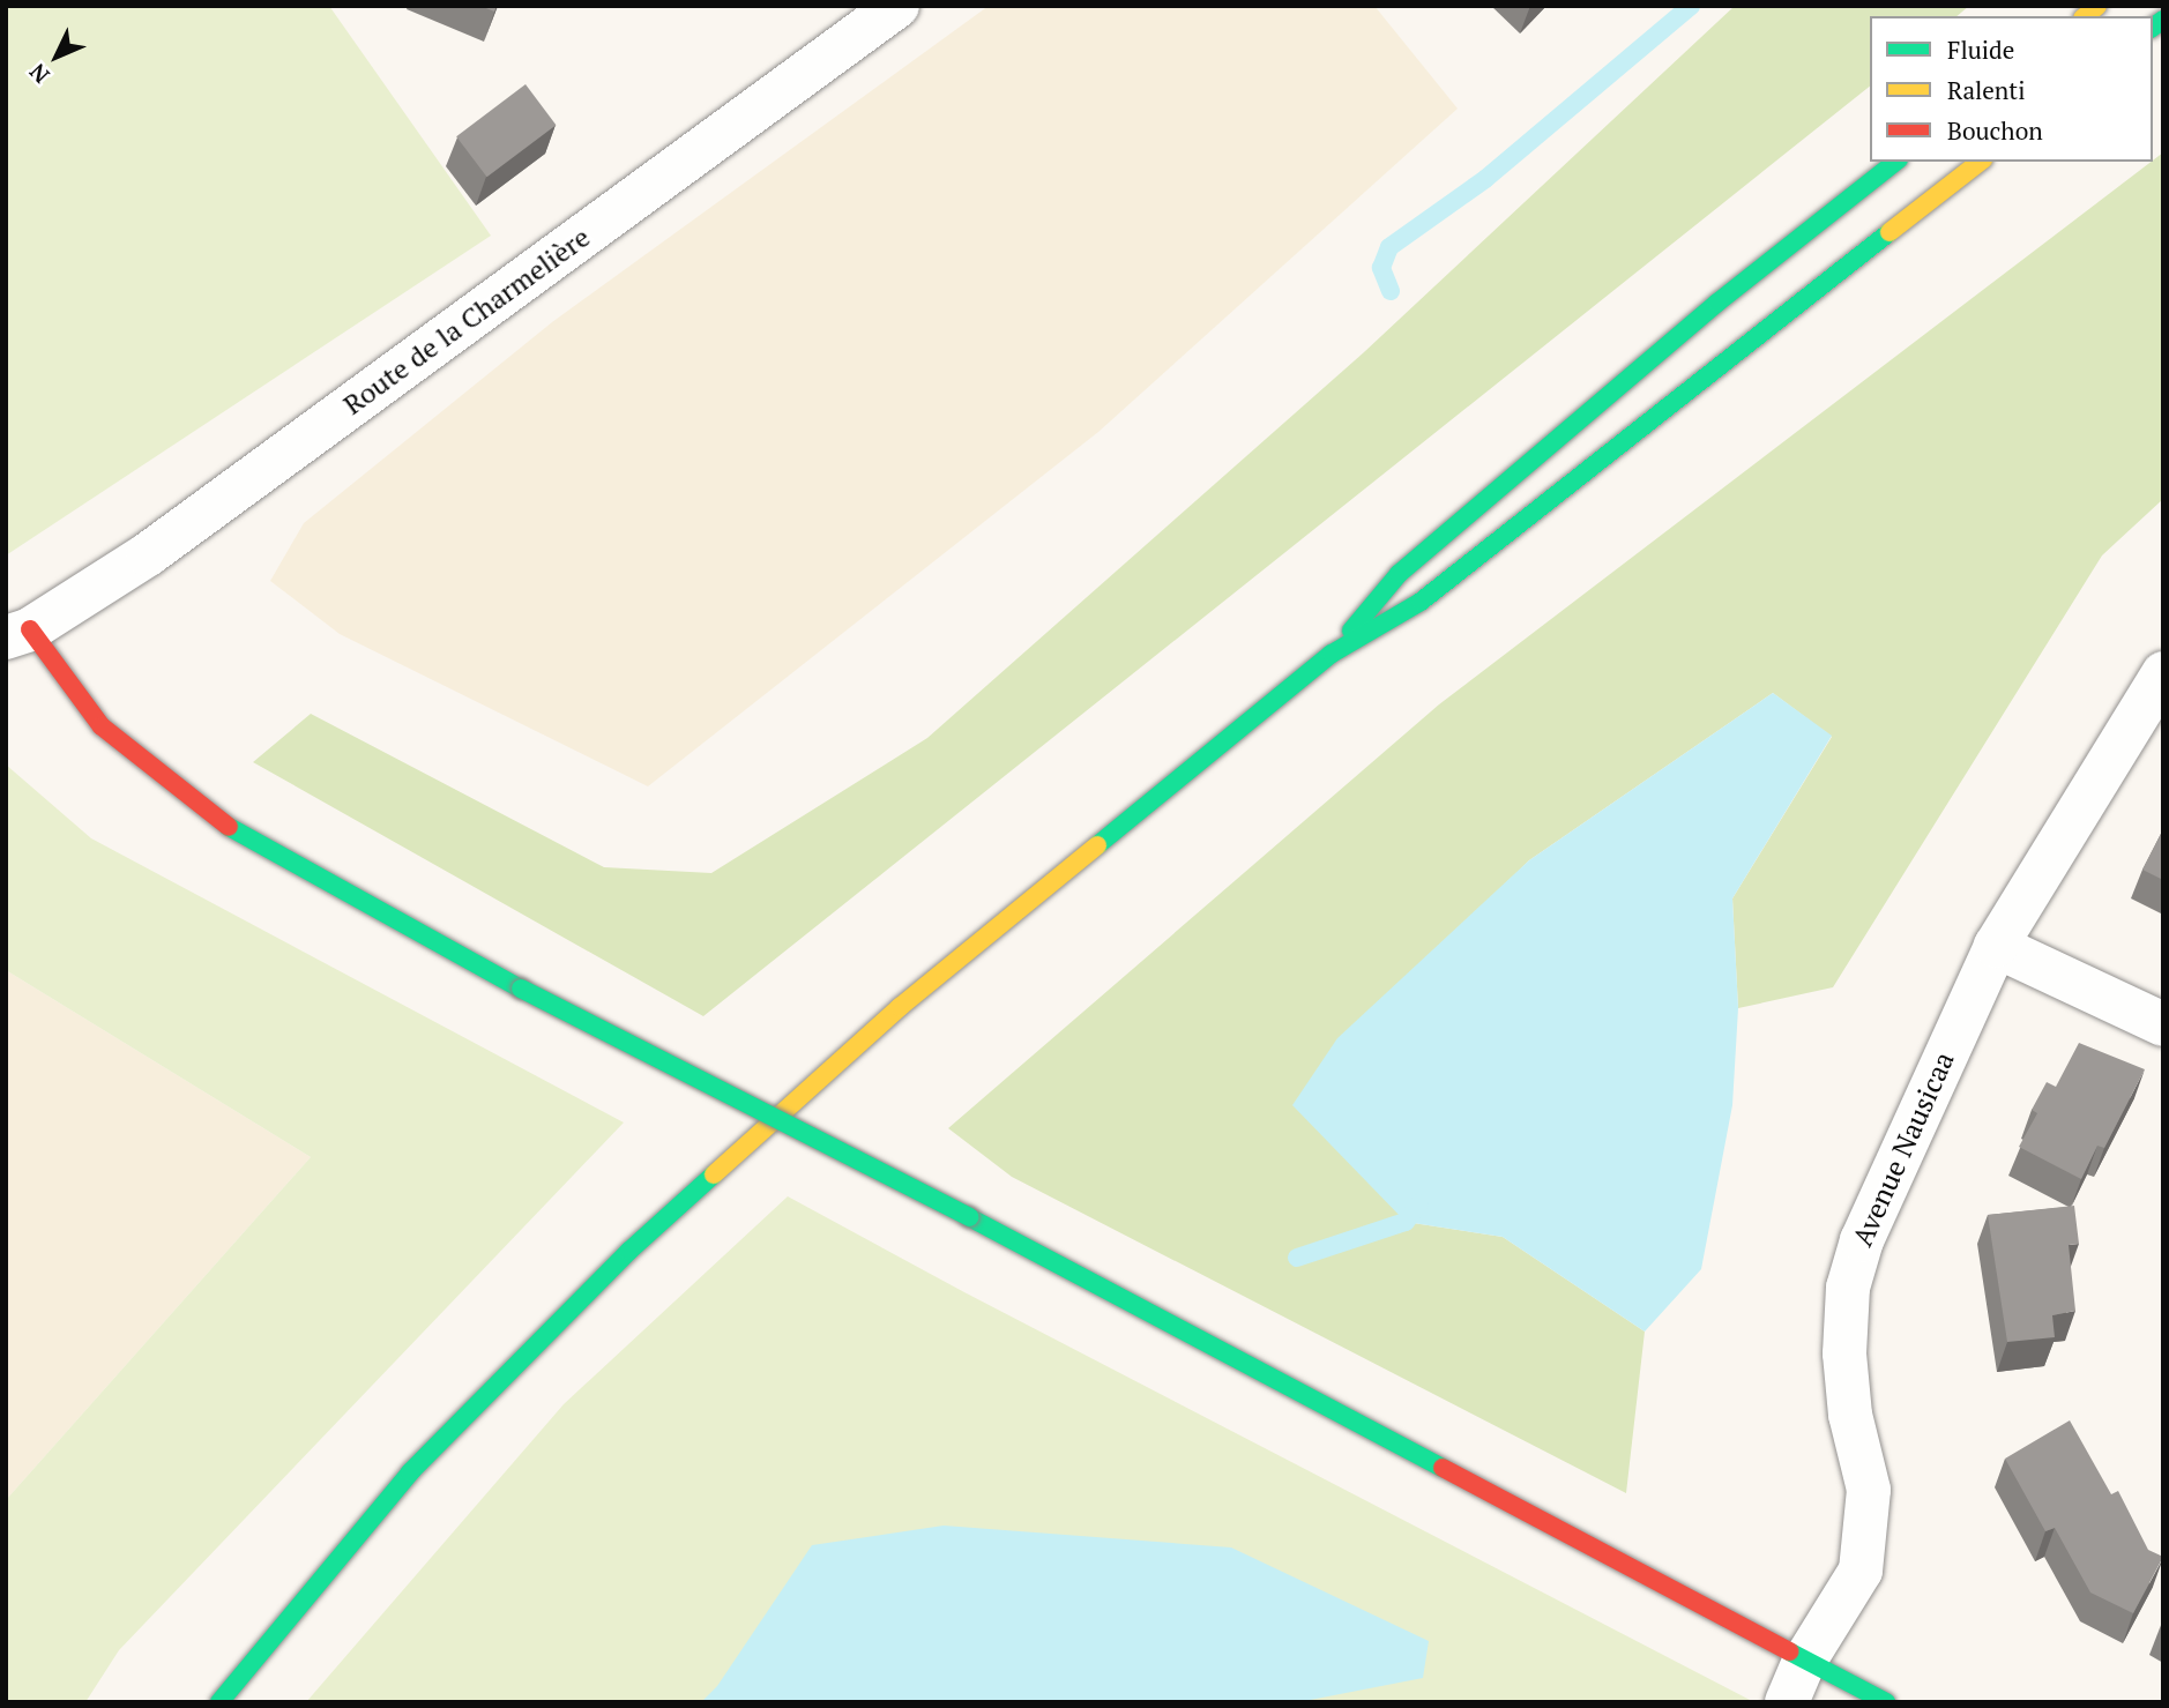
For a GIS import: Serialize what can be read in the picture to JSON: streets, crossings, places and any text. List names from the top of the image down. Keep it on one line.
{"streets":{"street":["Route de la Charmelière","Avenue Nausicaa"]},"legend":["Fluide","Ralenti","Bouchon"],"north":"bottom left"}
